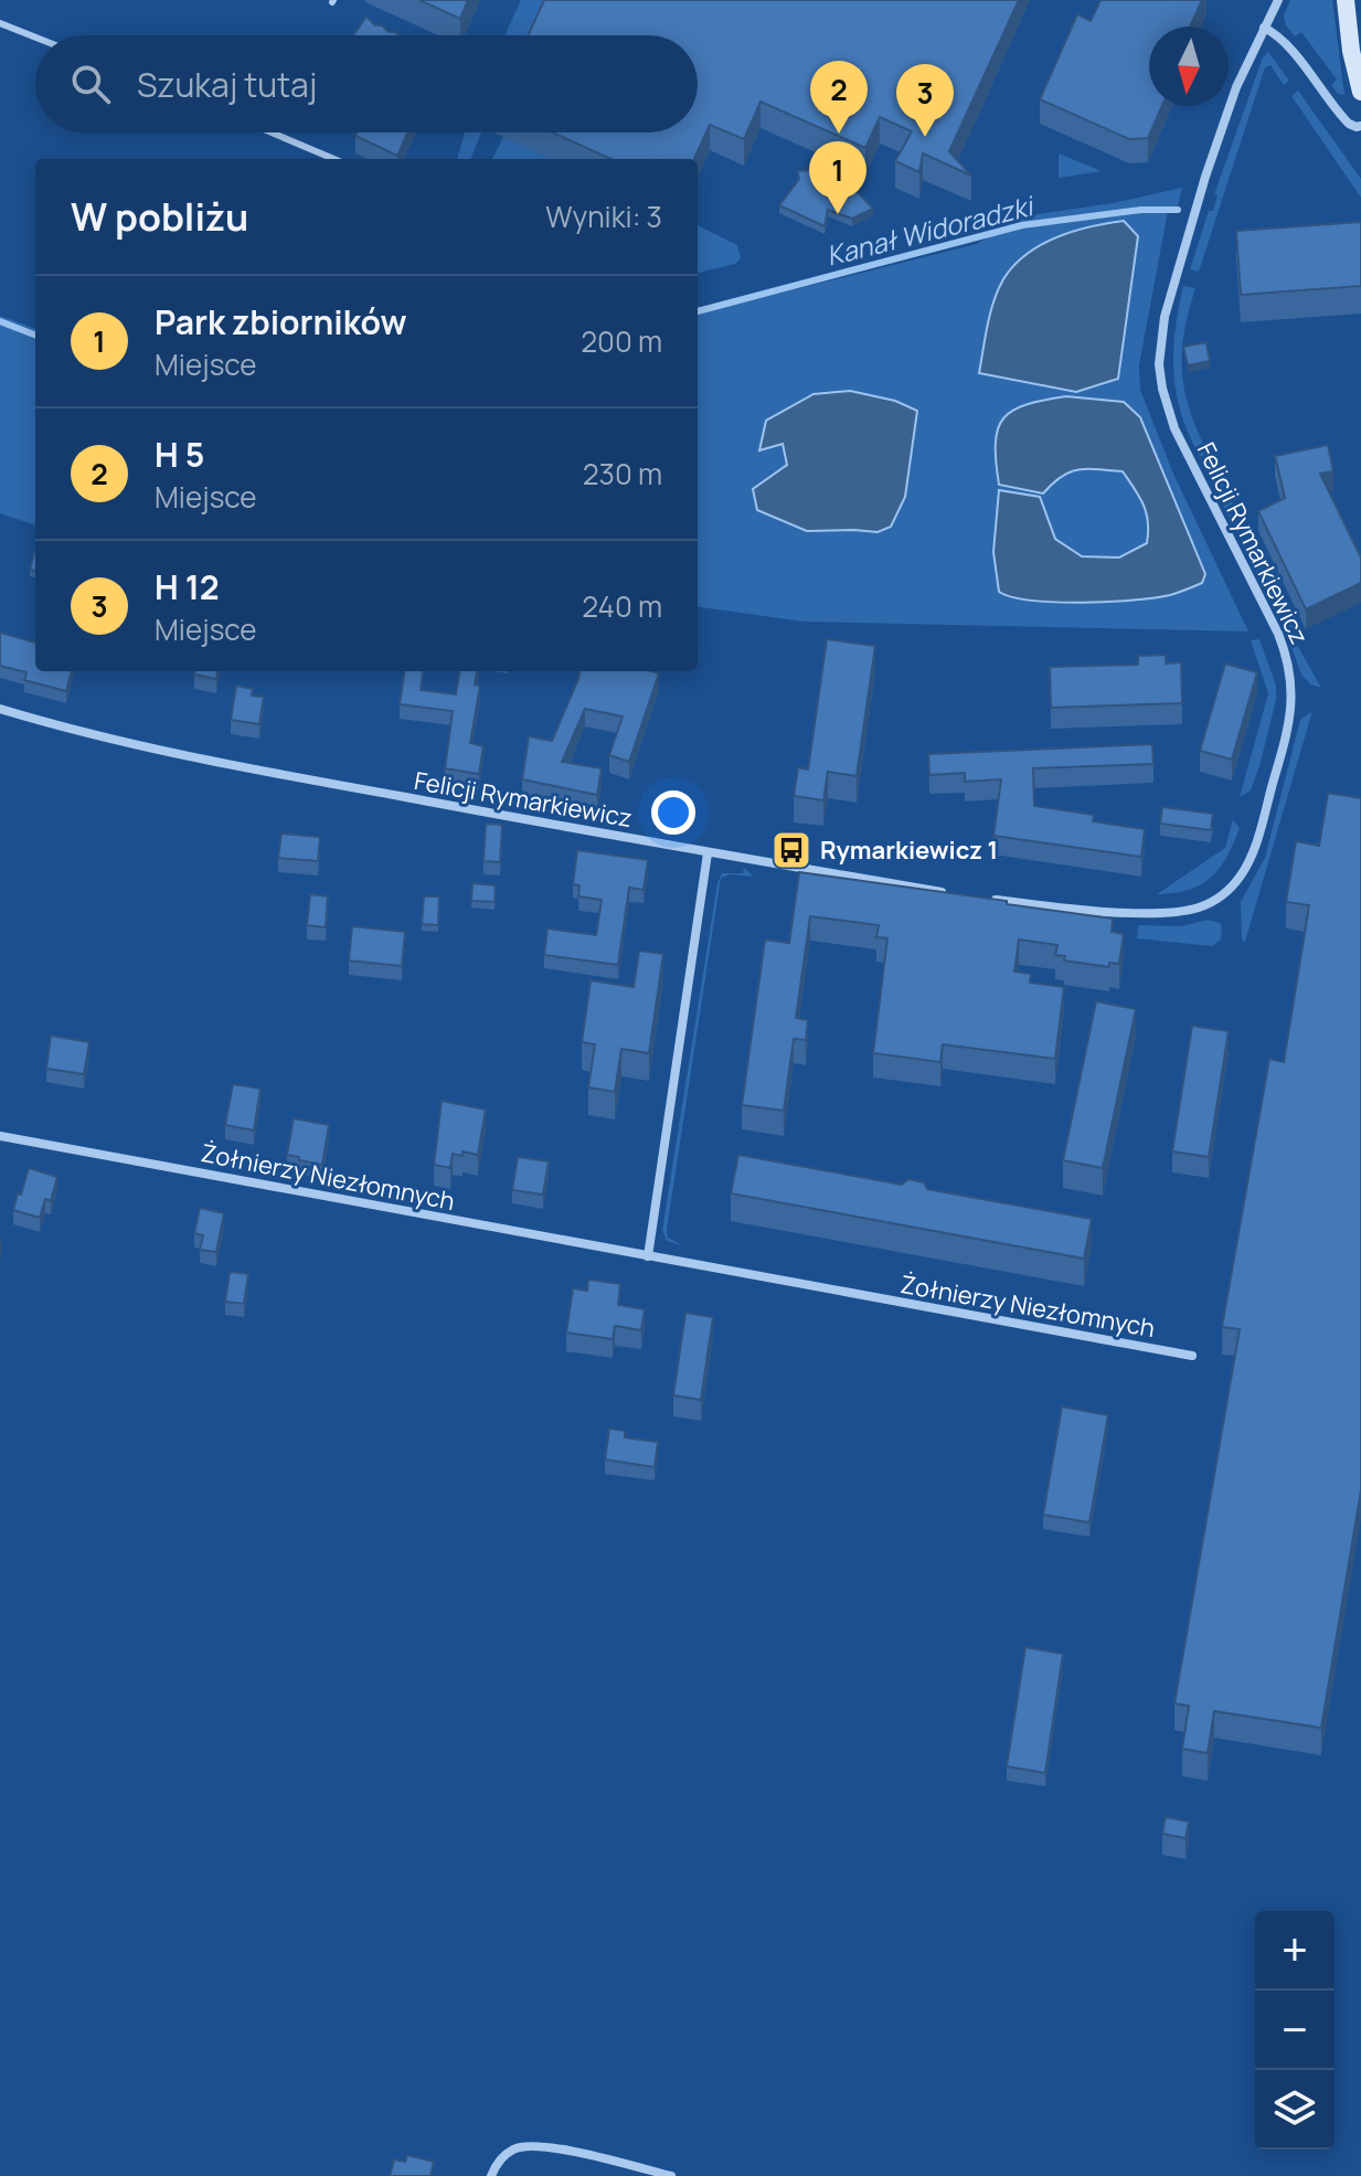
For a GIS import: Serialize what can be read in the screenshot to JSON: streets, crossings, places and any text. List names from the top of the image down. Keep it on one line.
{"streets":{"street":["Felicji Rymarkiewicz","Żołnierzy Niezłomnych"]},"water":["Kanał Widoradzki"],"places":{"bus stop":["Rymarkiewicz 1"]},"north":"bottom","page":{"search":"Szukaj tutaj","pins":["2","3","1"],"heading":["W pobliżu","Wyniki: 3"],"list":[{"mark":"1","name":"Park zbiorników","note":"Miejsce","value":"200 m"},{"mark":"2","name":"H 5","note":"Miejsce","value":"230 m"},{"mark":"3","name":"H 12","note":"Miejsce","value":"240 m"}],"map_buttons":["+","−"]}}
